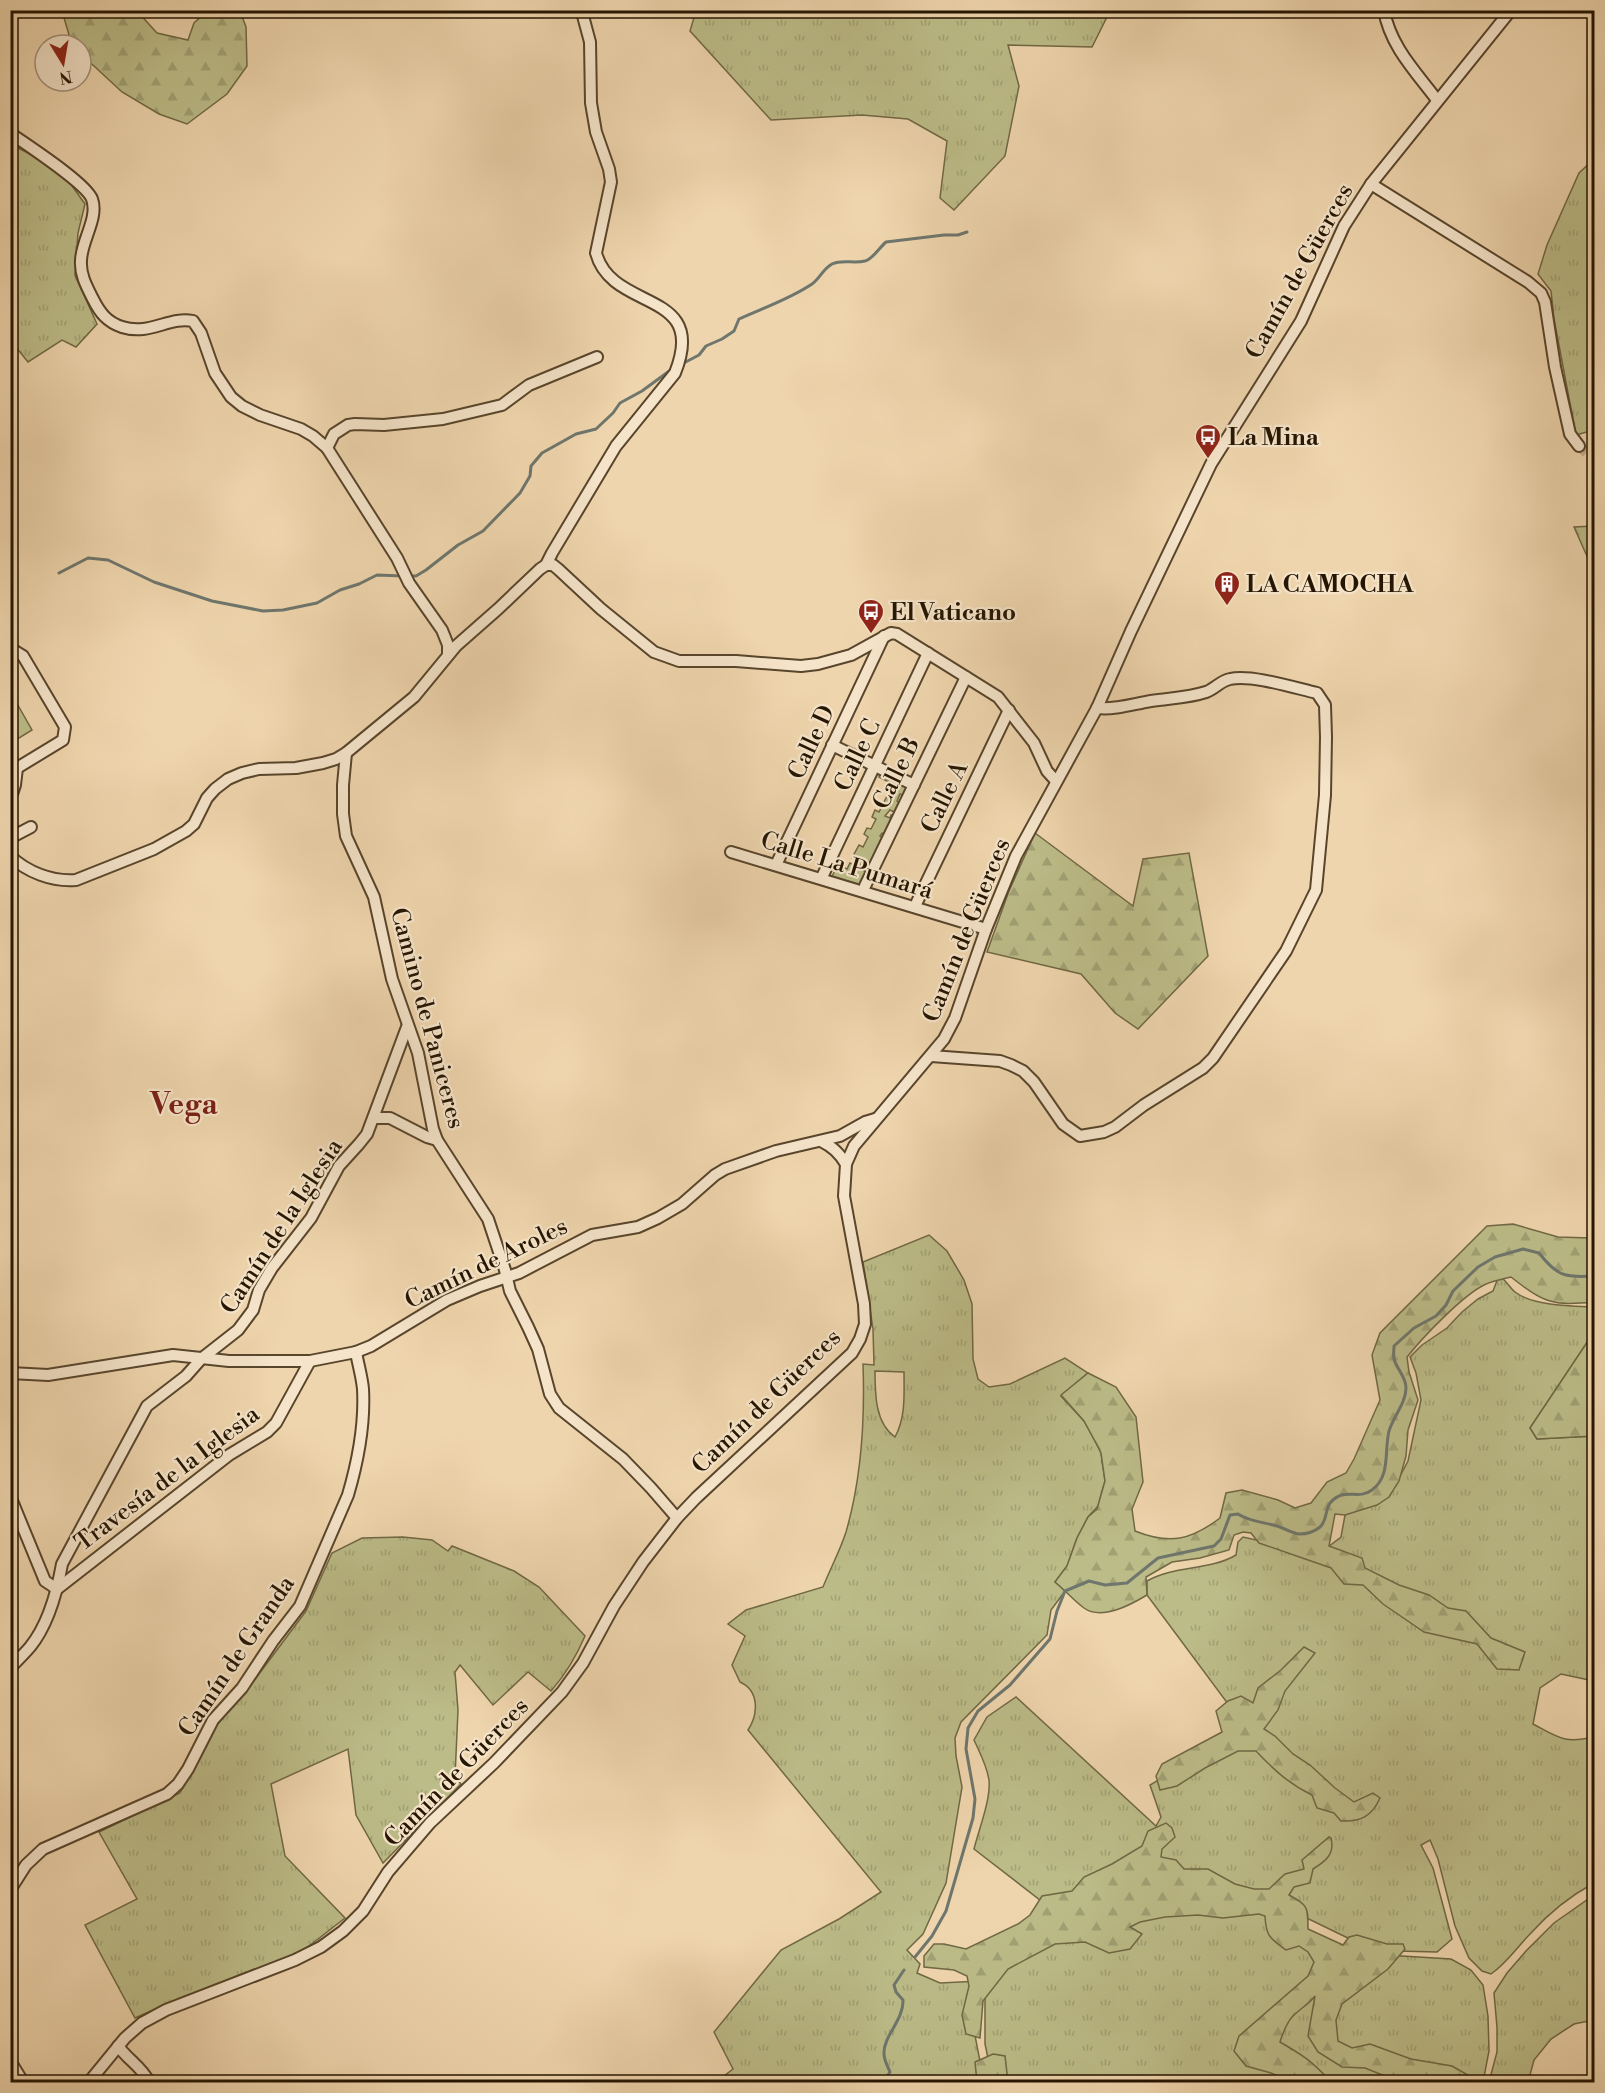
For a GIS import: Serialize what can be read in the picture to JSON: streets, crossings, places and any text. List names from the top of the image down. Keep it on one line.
{"streets":{"street":["Camín de Güerces","Calle D","Calle C","Calle B","Calle A","Calle La Pumará","Camino de Paniceres","Camín de la Iglesia","Camín de Aroles","Travesía de la Iglesia","Camín de Granda"]},"crossings":[["Camín de Güerces","Calle La Pumará"],["Camín de Güerces","Camino de Paniceres"],["Camín de Güerces","Camín de Aroles"],["Calle D","Calle La Pumará"],["Camino de Paniceres","Camín de la Iglesia"],["Camino de Paniceres","Camín de Aroles"],["Camín de la Iglesia","Camín de Aroles"],["Camín de la Iglesia","Travesía de la Iglesia"],["Camín de Aroles","Travesía de la Iglesia"],["Camín de Aroles","Camín de Granda"]],"districts":["Vega"],"places":{"bus stop":["La Mina","El Vaticano"],"building":["LA CAMOCHA"]},"north":"bottom"}
